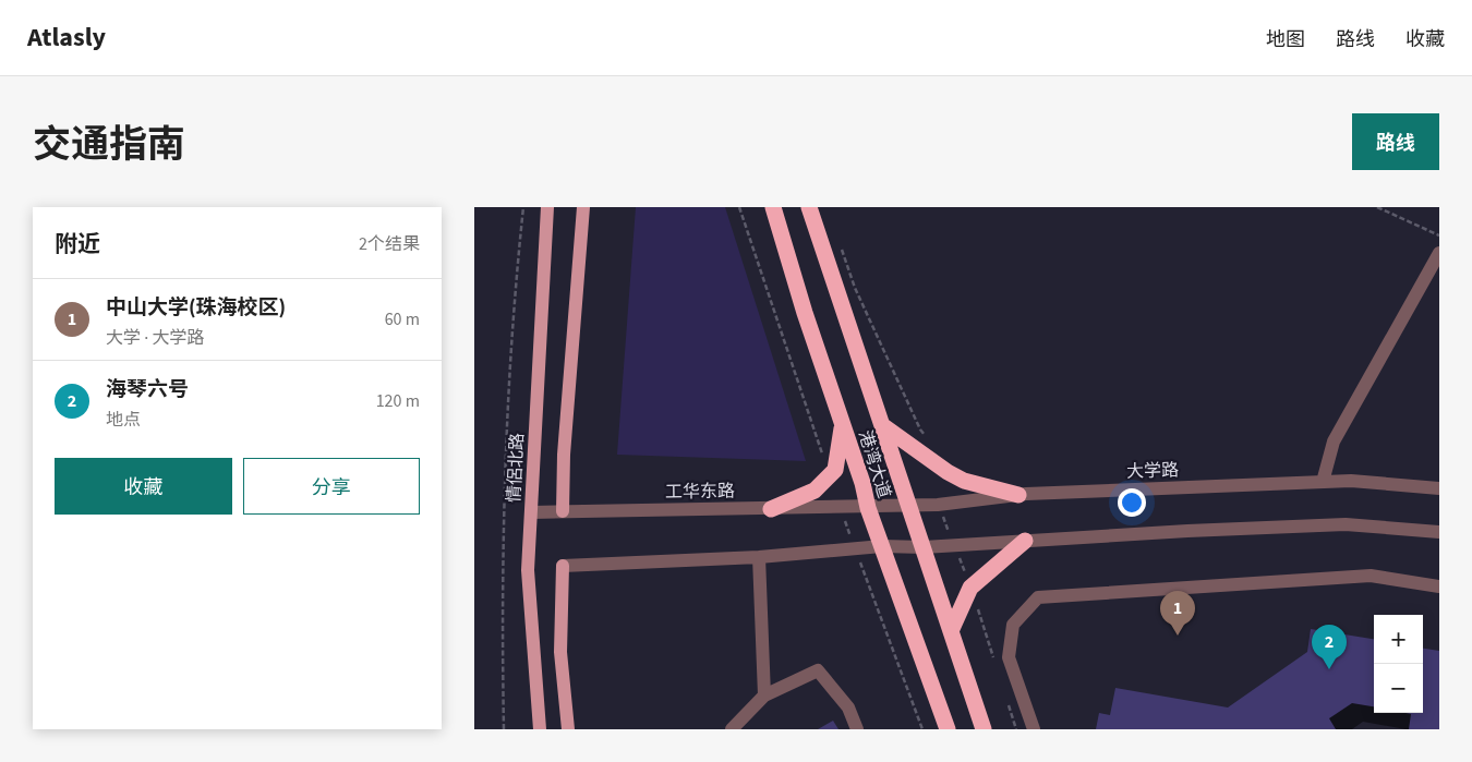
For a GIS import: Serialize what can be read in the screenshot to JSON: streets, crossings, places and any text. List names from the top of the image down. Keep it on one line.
{"streets":{"highway":["港湾大道"],"main road":["情侶北路"],"street":["大学路","工华东路"]},"crossings":[["港湾大道","大学路"],["港湾大道","工华东路"],["情侶北路","工华东路"],["大学路","工华东路"]],"page":{"header":"Atlasly","nav":["地图","路线","收藏"],"title":"交通指南","buttons":["路线",["收藏","分享"]],"heading":["附近","2个结果"],"list":[{"mark":"1","name":"中山大学(珠海校区)","note":"大学 · 大学路","value":"60 m"},{"mark":"2","name":"海琴六号","note":"地点","value":"120 m"}],"pins":["1","2"],"map_buttons":["+","−"]}}
